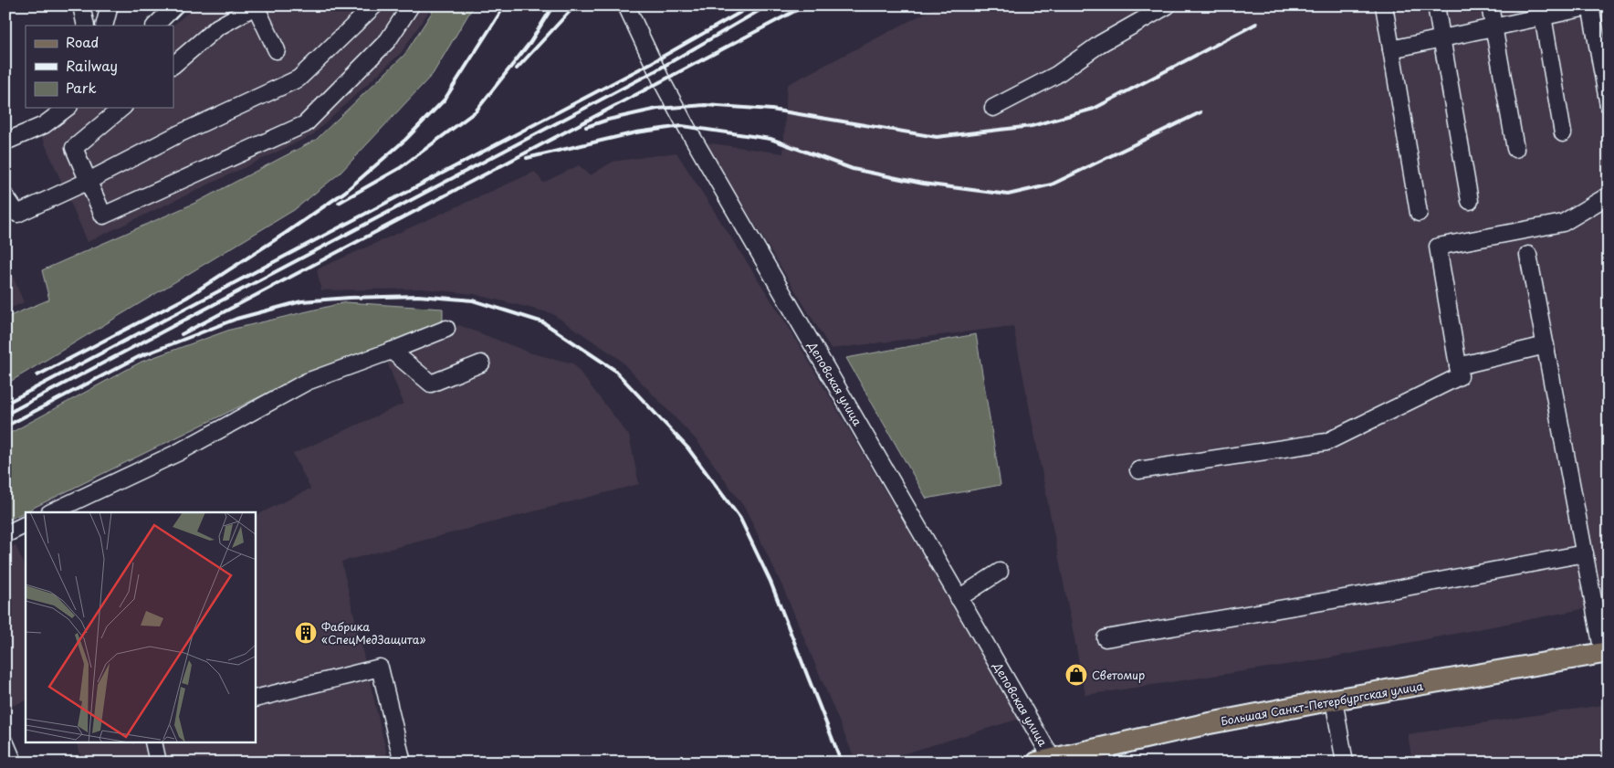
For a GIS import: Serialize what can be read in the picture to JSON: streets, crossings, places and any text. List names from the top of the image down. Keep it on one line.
{"streets":{"main road":["Большая Санкт-Петербургская улица"],"street":["Деповская улица"]},"crossings":[["Деповская улица","Большая Санкт-Петербургская улица"]],"places":{"building":["Фабрика «СпецМедЗащита»"],"shop":["Светомир"]},"legend":["Road","Railway","Park"]}
